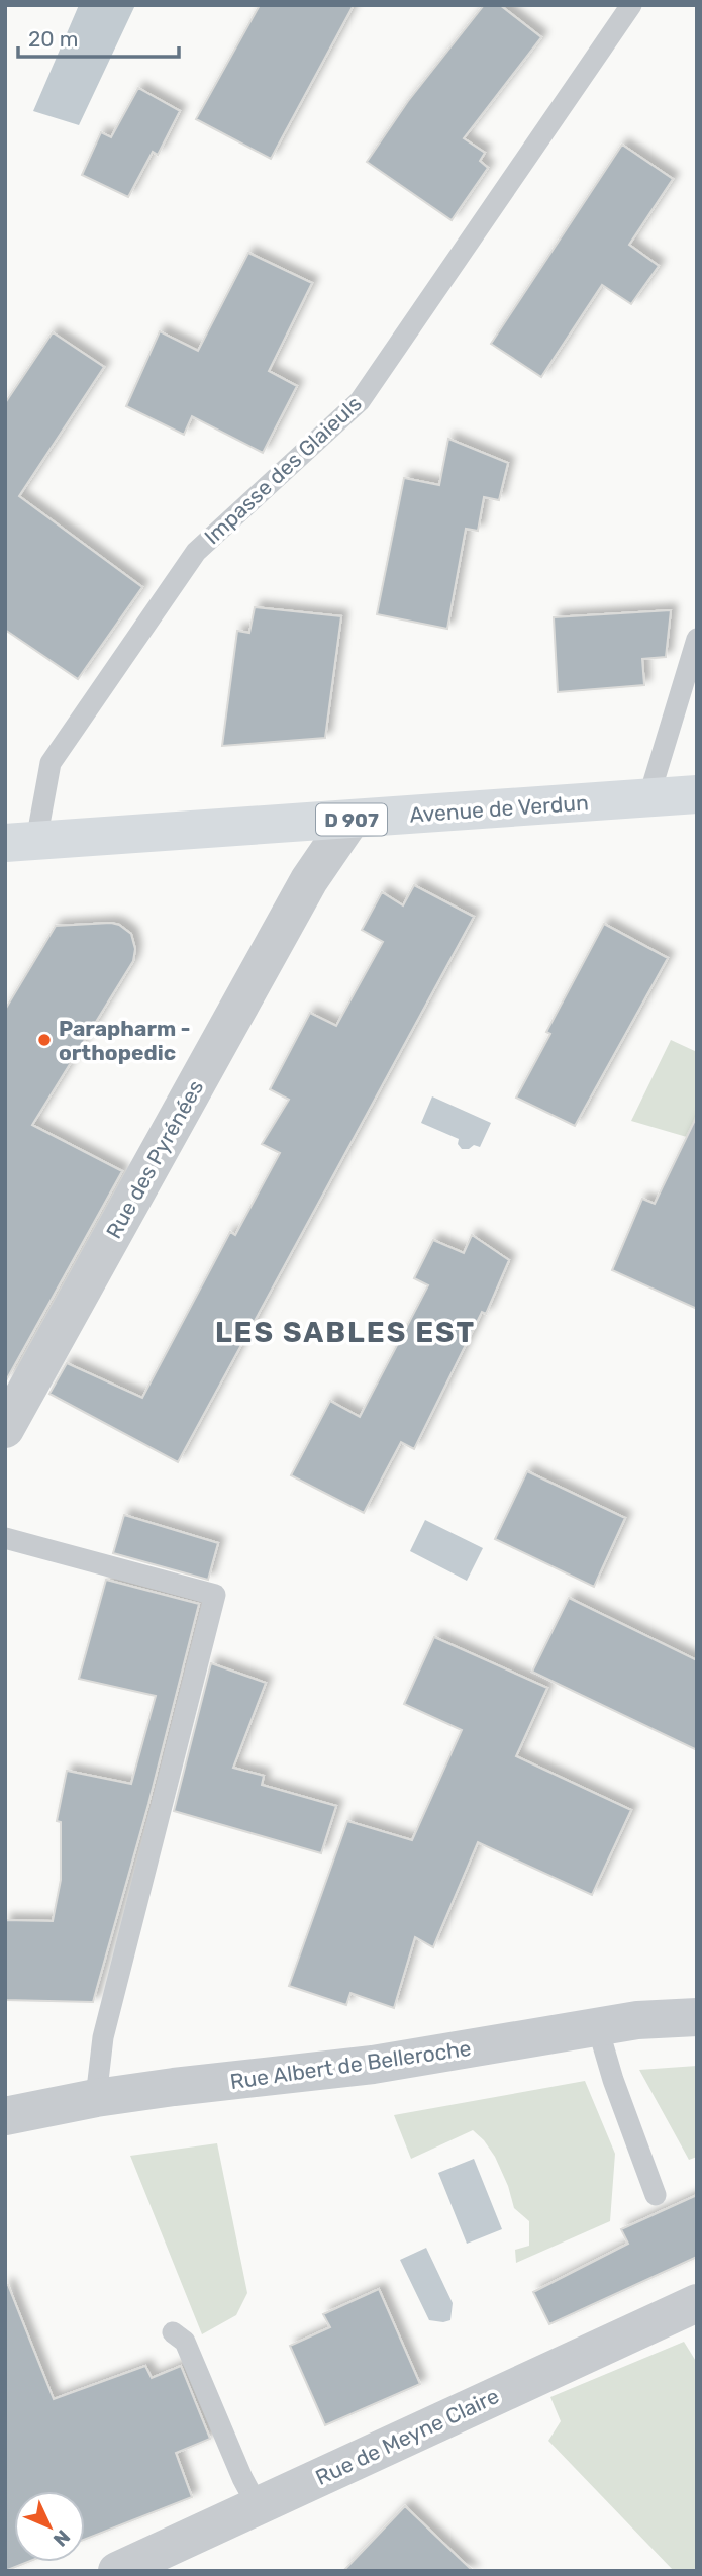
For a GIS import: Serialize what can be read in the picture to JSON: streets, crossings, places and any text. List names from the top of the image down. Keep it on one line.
{"streets":{"main road":["Avenue de Verdun","D 907"],"street":["Rue des Pyrénées","Rue Albert de Belleroche","Rue de Meyne Claire"],"lane":["Impasse des Glaieuls"]},"crossings":[["Impasse des Glaieuls","Avenue de Verdun"],["Avenue de Verdun","Rue des Pyrénées"]],"districts":["LES SABLES EST"],"places":["Parapharm - orthopedic"],"scale_bar":"20 m","north":"bottom right"}
